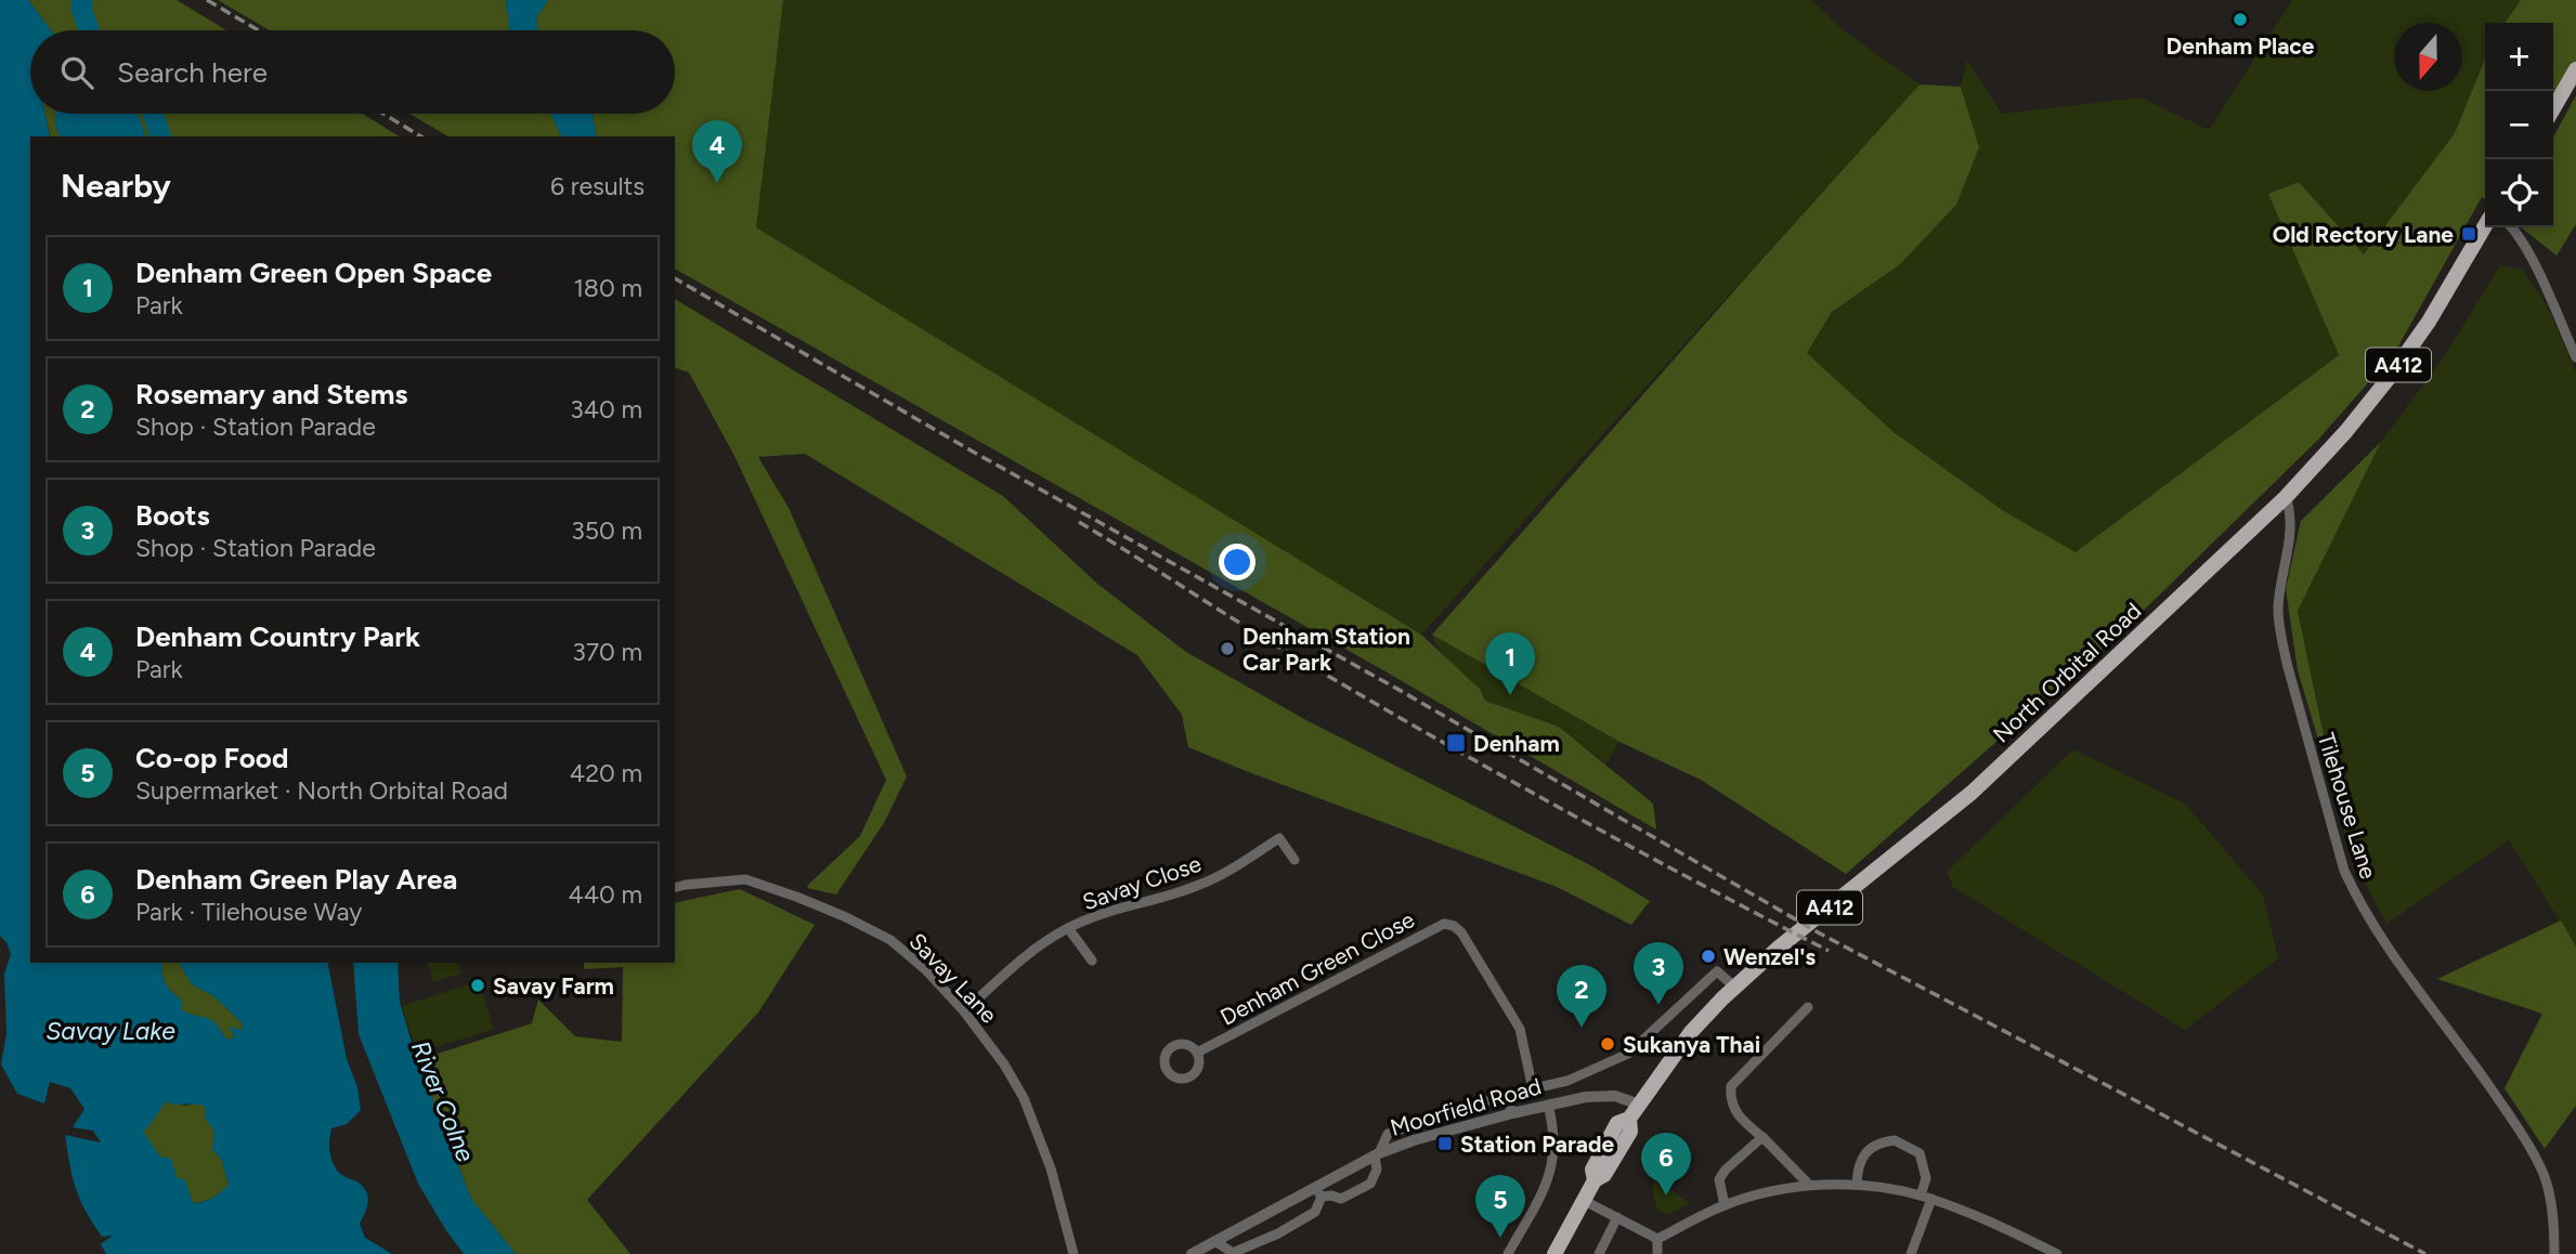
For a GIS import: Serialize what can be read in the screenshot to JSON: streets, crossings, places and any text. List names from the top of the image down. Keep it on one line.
{"streets":{"main road":["A412","North Orbital Road"],"street":["Tilehouse Lane","Savay Close","Denham Green Close","Savay Lane","Moorfield Road"]},"crossings":[["North Orbital Road","Tilehouse Lane"],["North Orbital Road","Moorfield Road"],["Savay Close","Savay Lane"]],"water":["Savay Lake","River Colne"],"places":{"other":["Denham Place","Denham Station Car Park","Wenzel's","Savay Farm","Sukanya Thai"],"transit":["Old Rectory Lane","Denham","Station Parade"]},"north":"bottom","page":{"map_buttons":["+","−"],"search":"Search here","pins":["4","1","3","2","6","5"],"heading":["Nearby","6 results"],"list":[{"mark":"1","name":"Denham Green Open Space","note":"Park","value":"180 m"},{"mark":"2","name":"Rosemary and Stems","note":"Shop · Station Parade","value":"340 m"},{"mark":"3","name":"Boots","note":"Shop · Station Parade","value":"350 m"},{"mark":"4","name":"Denham Country Park","note":"Park","value":"370 m"},{"mark":"5","name":"Co-op Food","note":"Supermarket · North Orbital Road","value":"420 m"},{"mark":"6","name":"Denham Green Play Area","note":"Park · Tilehouse Way","value":"440 m"}]}}
